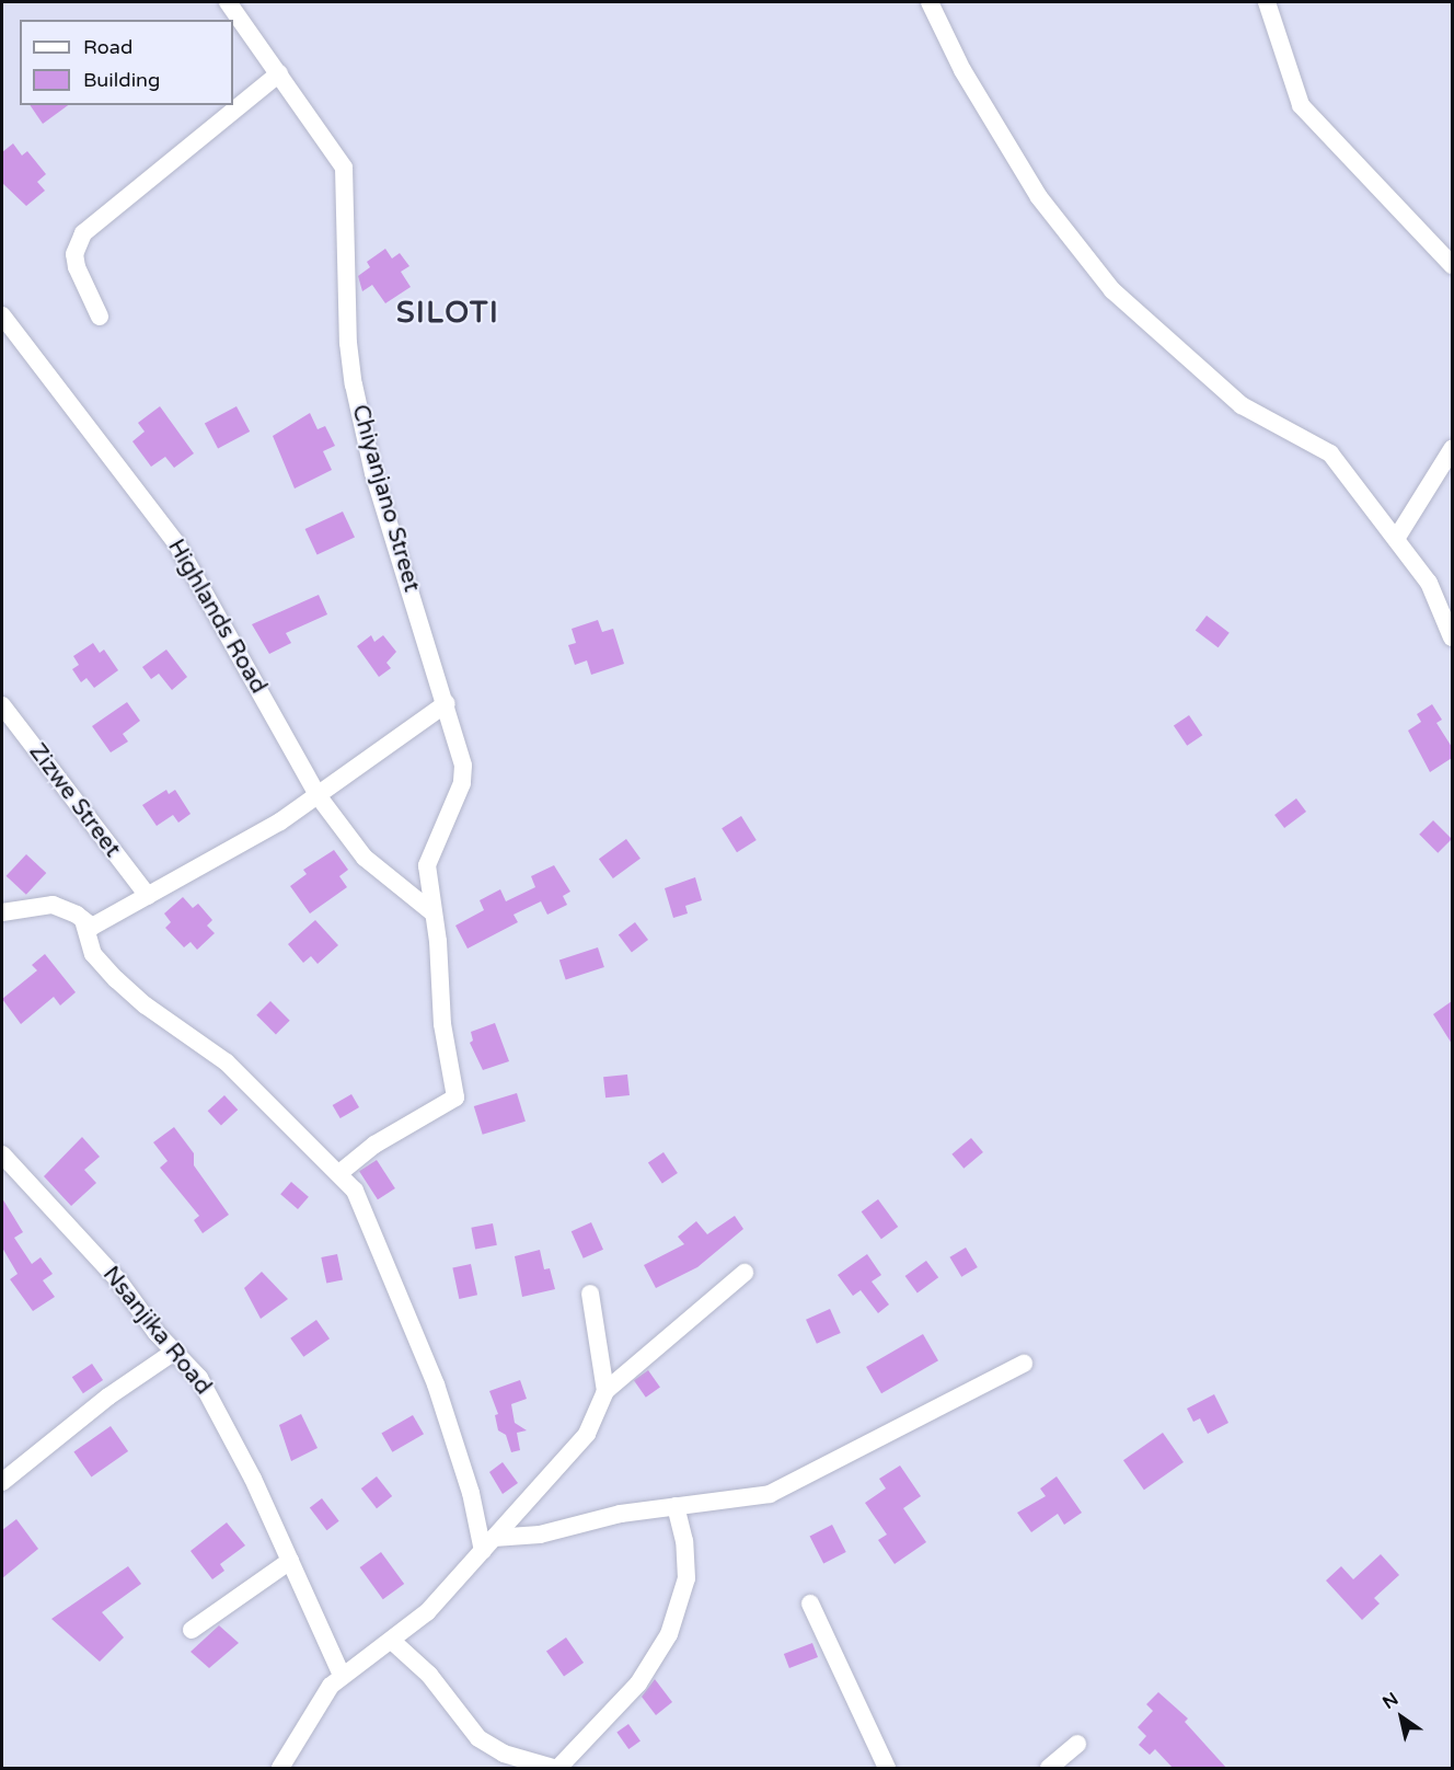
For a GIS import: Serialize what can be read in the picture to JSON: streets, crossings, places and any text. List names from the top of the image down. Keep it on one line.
{"streets":{"street":["Chiyanjano Street","Highlands Road","Zizwe Street","Nsanjika Road"]},"crossings":[["Chiyanjano Street","Highlands Road"]],"districts":["SILOTI"],"legend":["Road","Building"],"north":"top left"}
